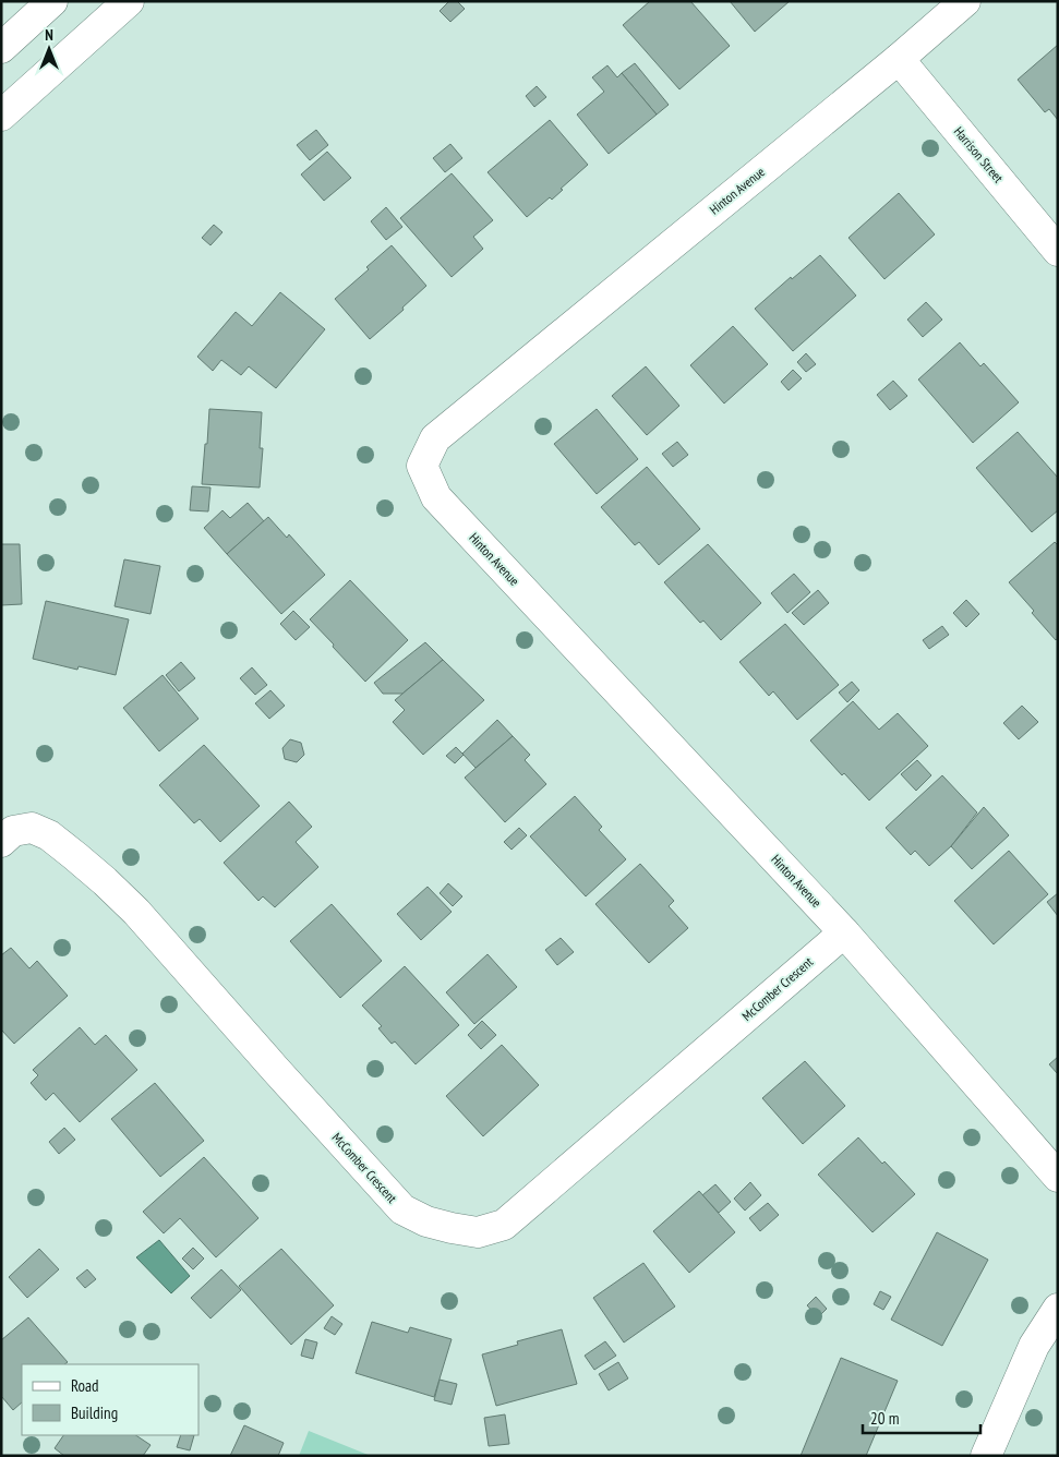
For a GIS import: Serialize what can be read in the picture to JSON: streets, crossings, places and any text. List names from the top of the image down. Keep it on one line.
{"streets":{"main road":["Harrison Street","Hinton Avenue","McComber Crescent"]},"crossings":[["Harrison Street","Hinton Avenue"],["Hinton Avenue","McComber Crescent"]],"legend":["Road","Building"],"scale_bar":"20 m","north":"top"}
